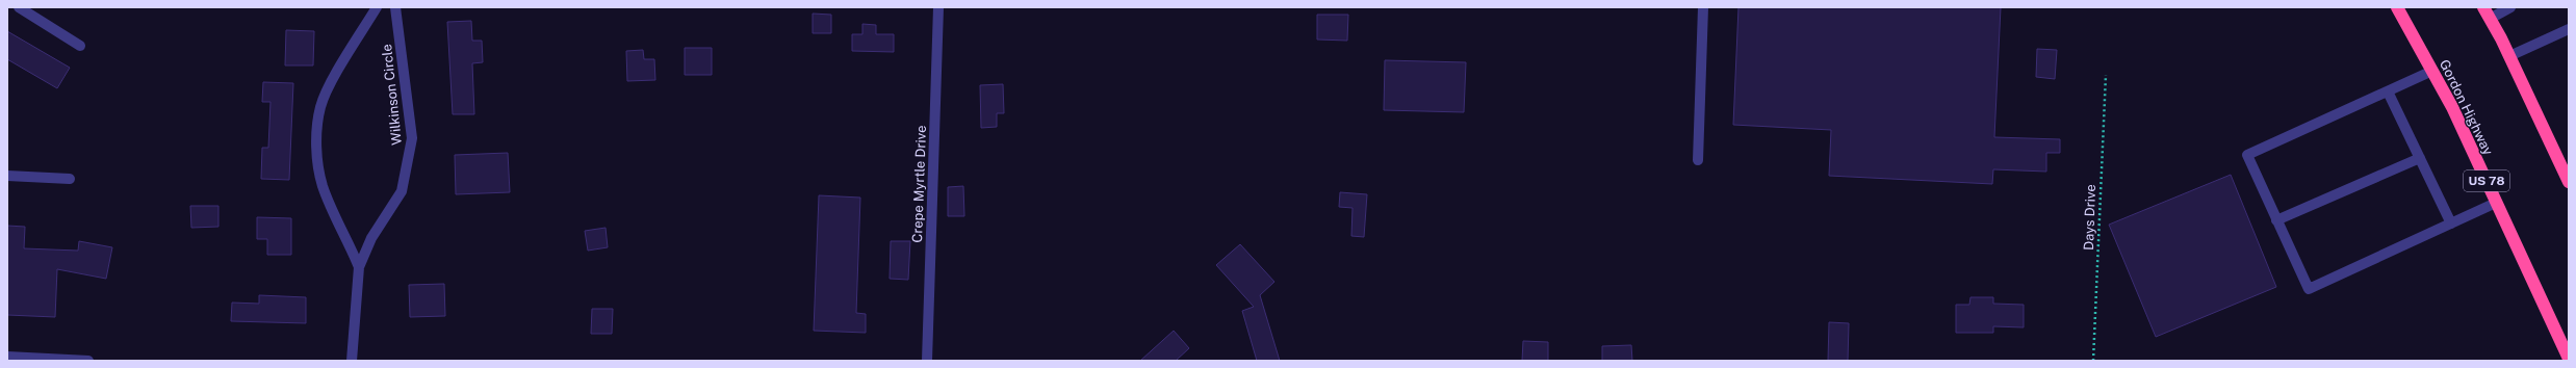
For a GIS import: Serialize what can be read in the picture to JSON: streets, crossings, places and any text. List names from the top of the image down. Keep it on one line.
{"streets":{"highway":["Gordon Highway","US 78"],"street":["Wilkinson Circle","Crepe Myrtle Drive"],"path":["Days Drive"]}}
